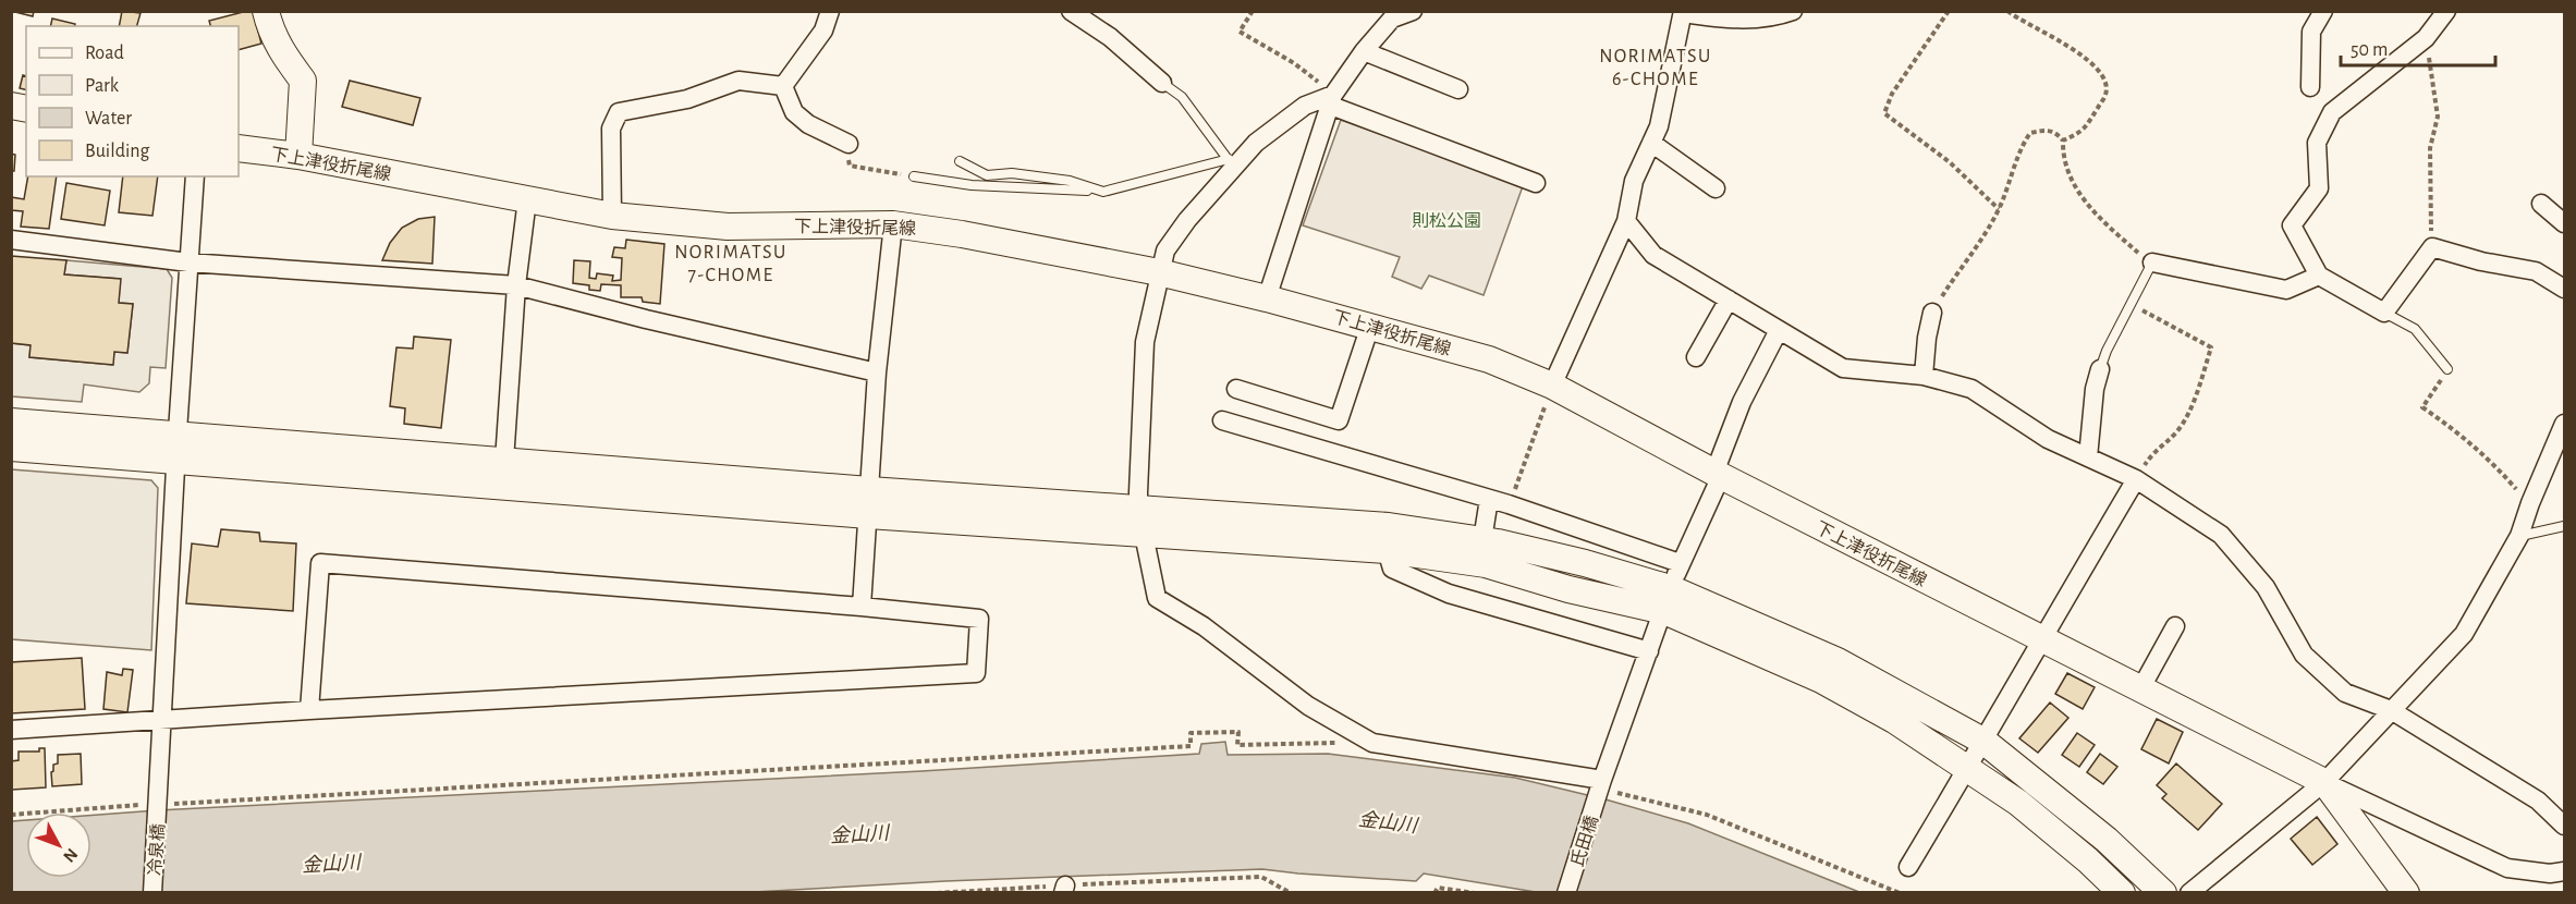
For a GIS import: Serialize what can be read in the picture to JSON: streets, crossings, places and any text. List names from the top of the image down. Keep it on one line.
{"streets":{"street":["下上津役折尾線","氏田橋","冷泉橋"]},"crossings":[["下上津役折尾線","氏田橋"]],"districts":["NORIMATSU 6-CHOME","NORIMATSU 7-CHOME"],"water":["金山川"],"parks":["則松公園"],"legend":["Road","Park","Water","Building"],"scale_bar":"50 m","north":"bottom right"}
